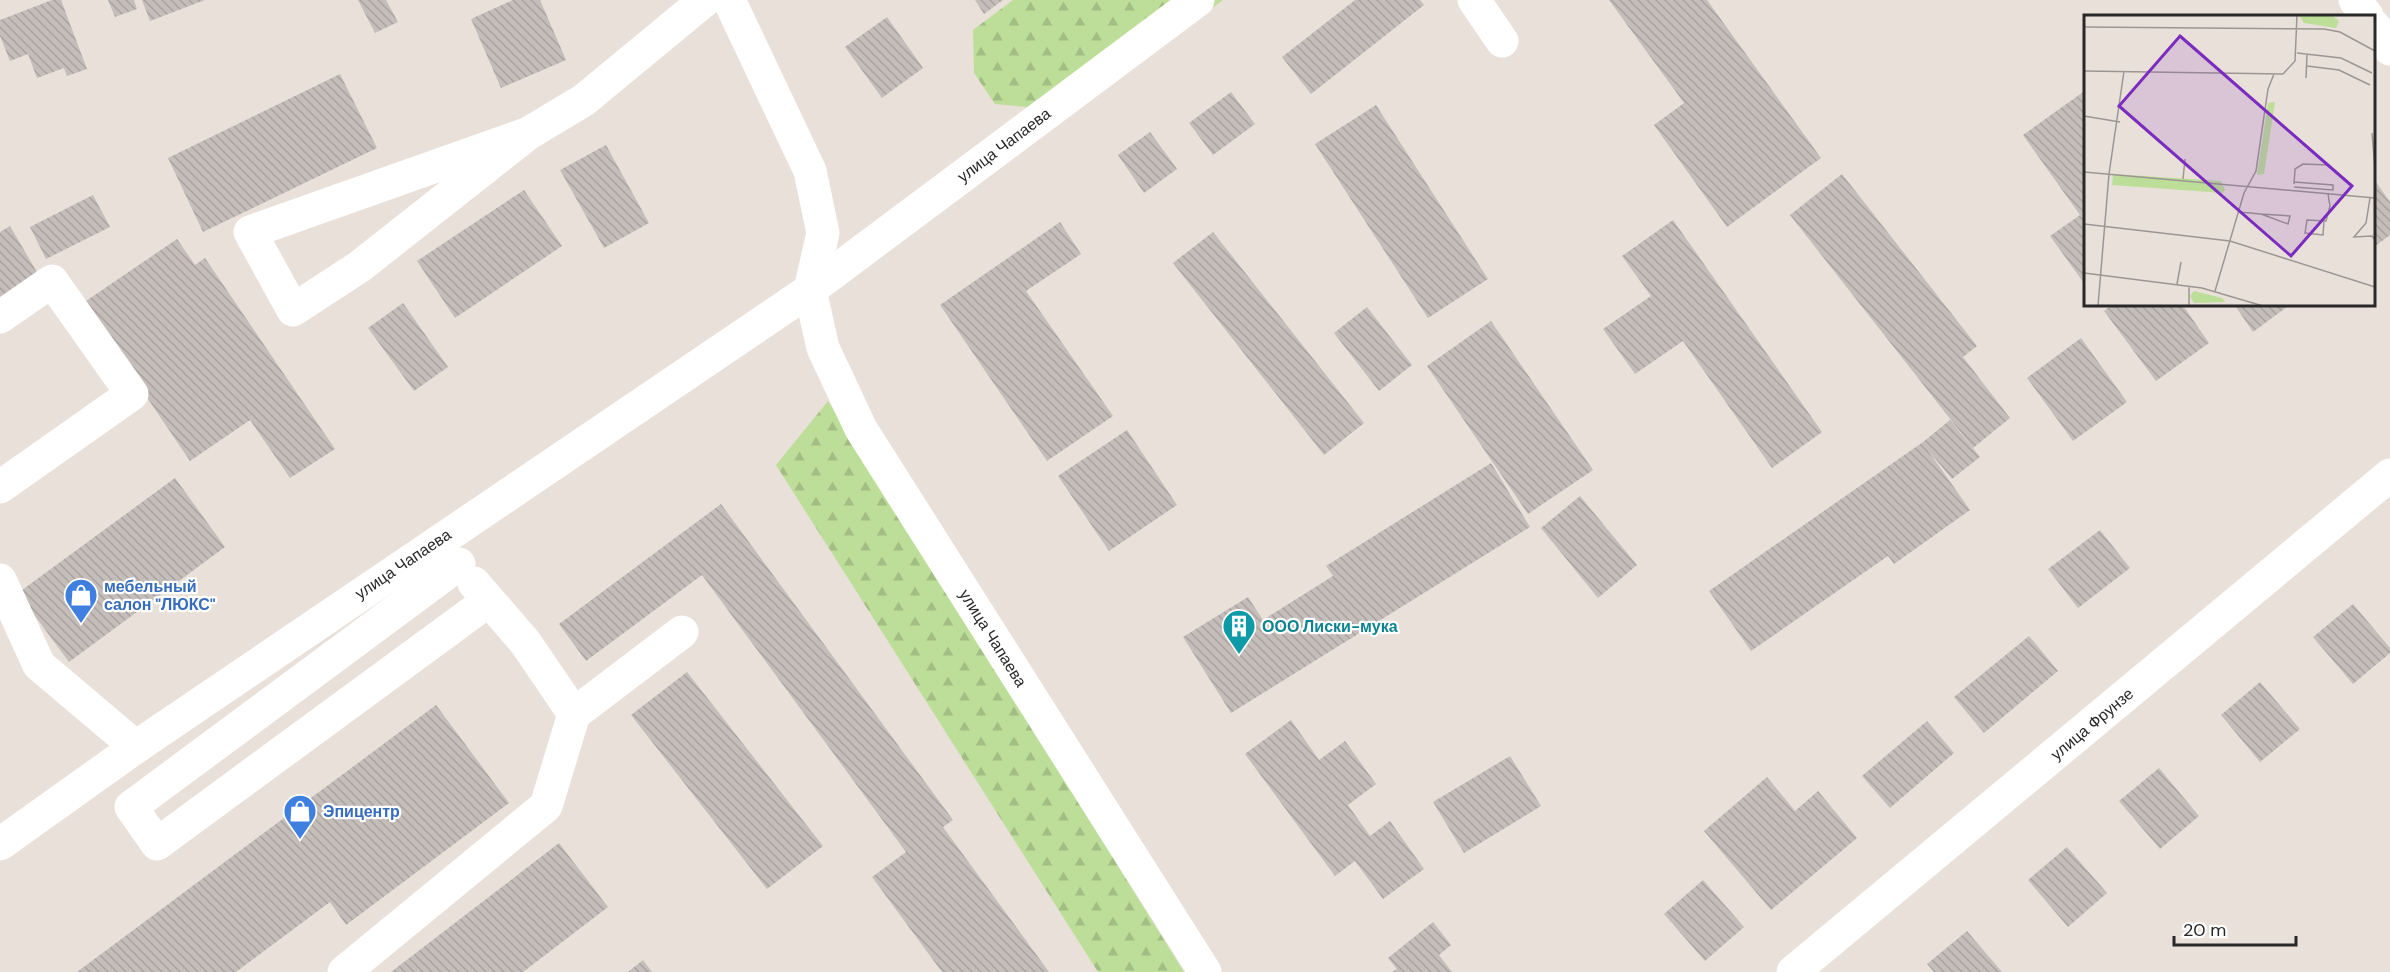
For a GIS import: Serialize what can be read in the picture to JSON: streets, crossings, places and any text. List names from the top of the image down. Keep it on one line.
{"streets":{"street":["улица Чапаева","улица Фрунзе"]},"places":{"shop":["мебельный салон \"ЛЮКС\"","Эпицентр"],"building":["ООО Лиски-мука"]},"scale_bar":"20 m"}
